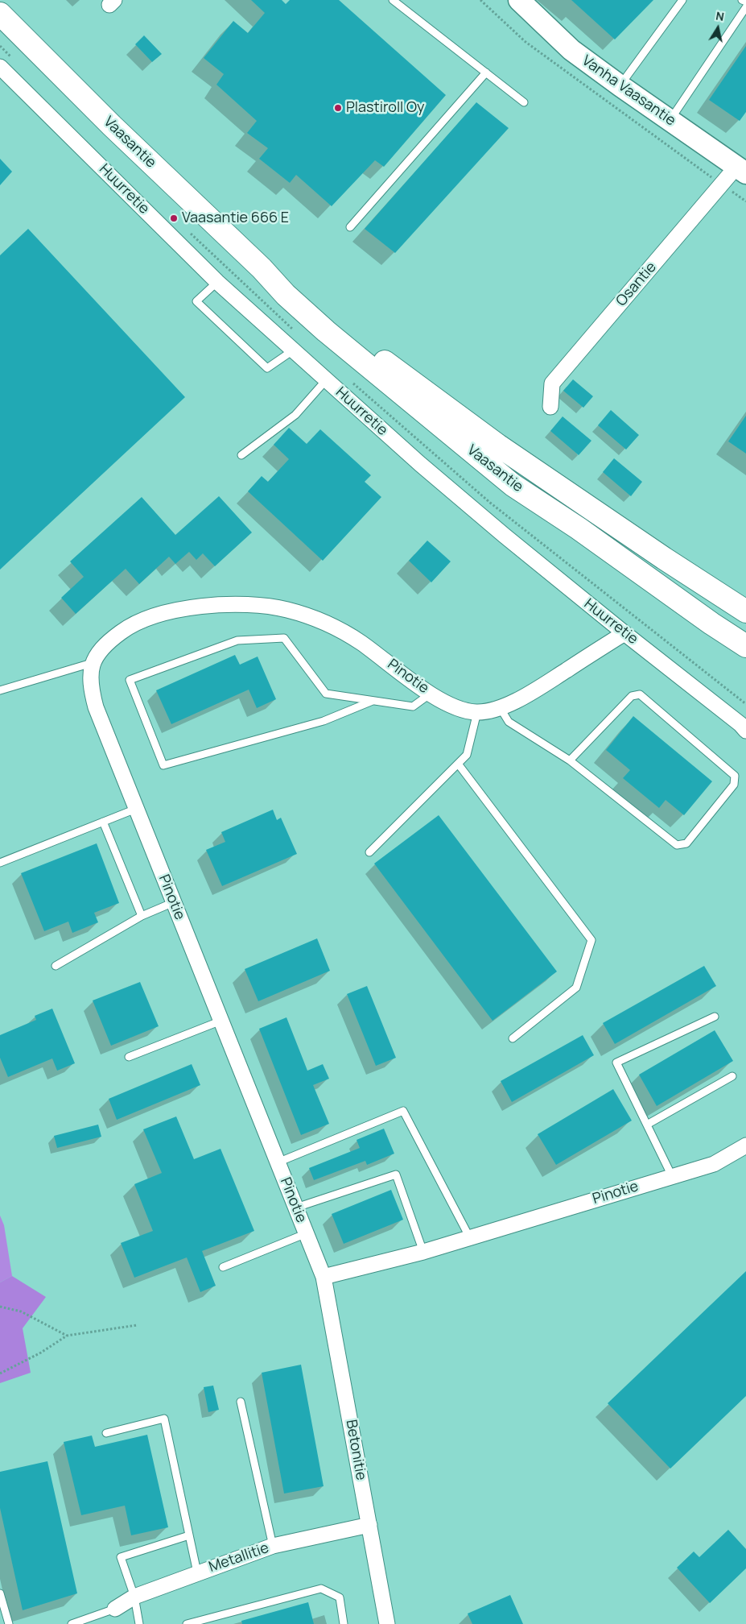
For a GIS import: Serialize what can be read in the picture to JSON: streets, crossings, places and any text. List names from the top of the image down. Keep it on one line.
{"streets":{"highway":["Vaasantie"],"main road":["Vanha Vaasantie"],"street":["Huurretie","Osantie","Pinotie","Betonitie","Metallitie"]},"crossings":[["Vanha Vaasantie","Osantie"],["Huurretie","Pinotie"],["Pinotie","Betonitie"],["Betonitie","Metallitie"]],"places":["Plastiroll Oy","Vaasantie 666 E"],"north":"top"}
